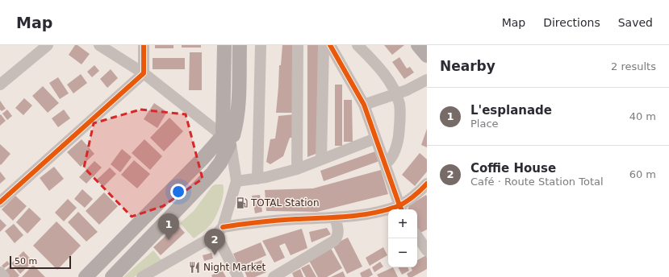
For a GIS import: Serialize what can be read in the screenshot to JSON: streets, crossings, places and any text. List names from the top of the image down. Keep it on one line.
{"places":{"fuel station":["TOTAL Station"],"restaurant":["Night Market"]},"scale_bar":"50 m","page":{"header":"Map","nav":["Map","Directions","Saved"],"heading":["Nearby","2 results"],"list":[{"mark":"1","name":"L'esplanade","note":"Place","value":"40 m"},{"mark":"2","name":"Coffie House","note":"Café · Route Station Total","value":"60 m"}],"map_buttons":["+","−"],"pins":["1","2"],"scale":"50 m"}}
